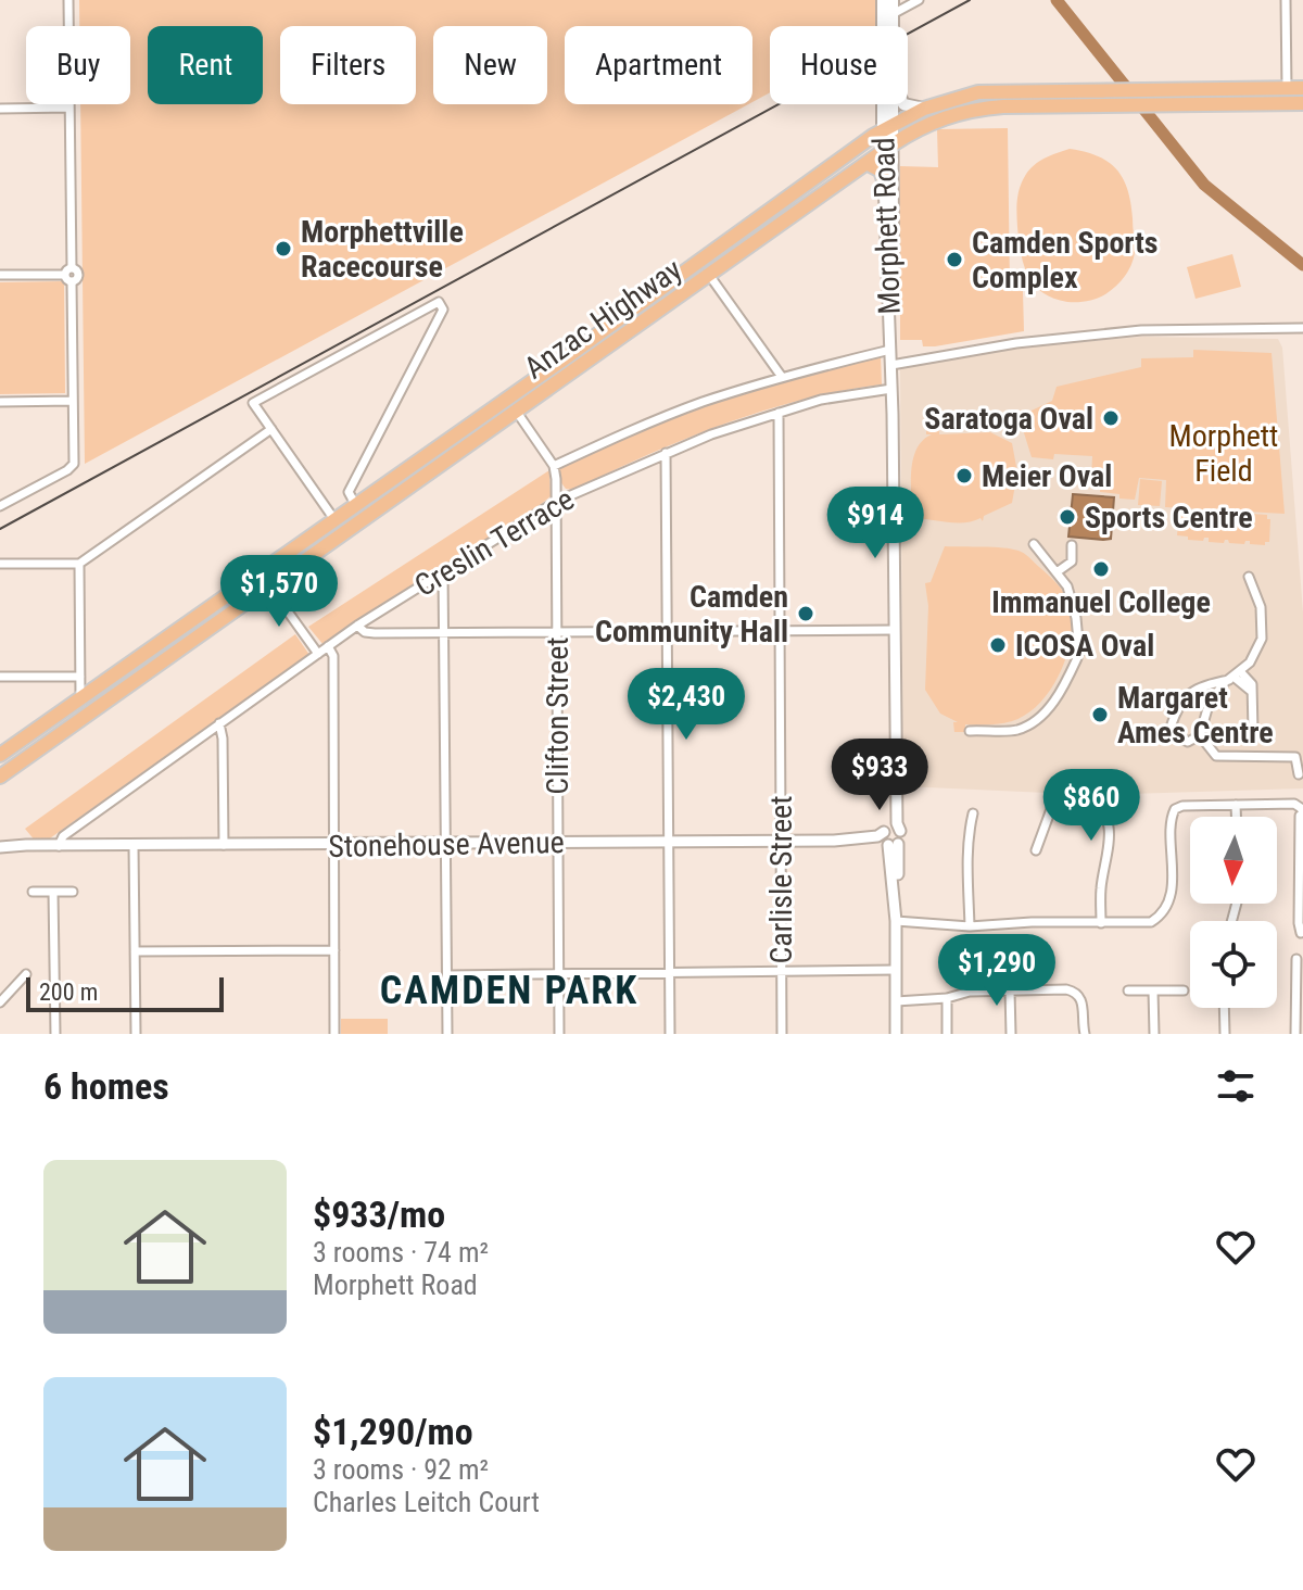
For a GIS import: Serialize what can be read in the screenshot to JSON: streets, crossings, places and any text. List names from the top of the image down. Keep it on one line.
{"streets":{"highway":["Anzac Highway"],"main road":["Morphett Road"],"street":["Creslin Terrace","Clifton Street","Stonehouse Avenue","Carlisle Street"]},"crossings":[["Morphett Road","Anzac Highway"],["Morphett Road","Creslin Terrace"],["Morphett Road","Stonehouse Avenue"],["Creslin Terrace","Clifton Street"],["Creslin Terrace","Stonehouse Avenue"],["Creslin Terrace","Carlisle Street"],["Clifton Street","Stonehouse Avenue"],["Stonehouse Avenue","Carlisle Street"]],"districts":["CAMDEN PARK"],"parks":["Morphett Field"],"places":["Morphettville Racecourse","Camden Sports Complex","Saratoga Oval","Meier Oval","Sports Centre","Immanuel College","Camden Community Hall","ICOSA Oval","Margaret Ames Centre"],"scale_bar":"200 m","north":"bottom","page":{"chip":["Buy","Rent","Filters","New","Apartment","House"],"price":["$914","$1,570","$2,430","$933","$860","$1,290"],"scale":"200 m","heading":"6 homes","list":[{"name":"$933/mo","note":"3 rooms · 74 m² · Morphett Road"},{"name":"$1,290/mo","note":"3 rooms · 92 m² · Charles Leitch Court"}]}}
